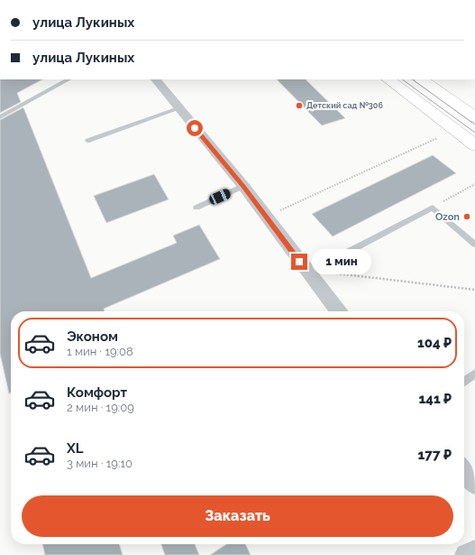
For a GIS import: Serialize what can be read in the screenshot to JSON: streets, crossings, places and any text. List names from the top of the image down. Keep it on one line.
{"places":["Детский сад №306","Ozon"],"page":{"banner":["улица Лукиных","улица Лукиных"],"bubble":"1 мин","list":[{"name":"Эконом","note":"1 мин · 19:08","value":"104 ₽"},{"name":"Комфорт","note":"2 мин · 19:09","value":"141 ₽"},{"name":"XL","note":"3 мин · 19:10","value":"177 ₽"}],"buttons":"Заказать"}}
